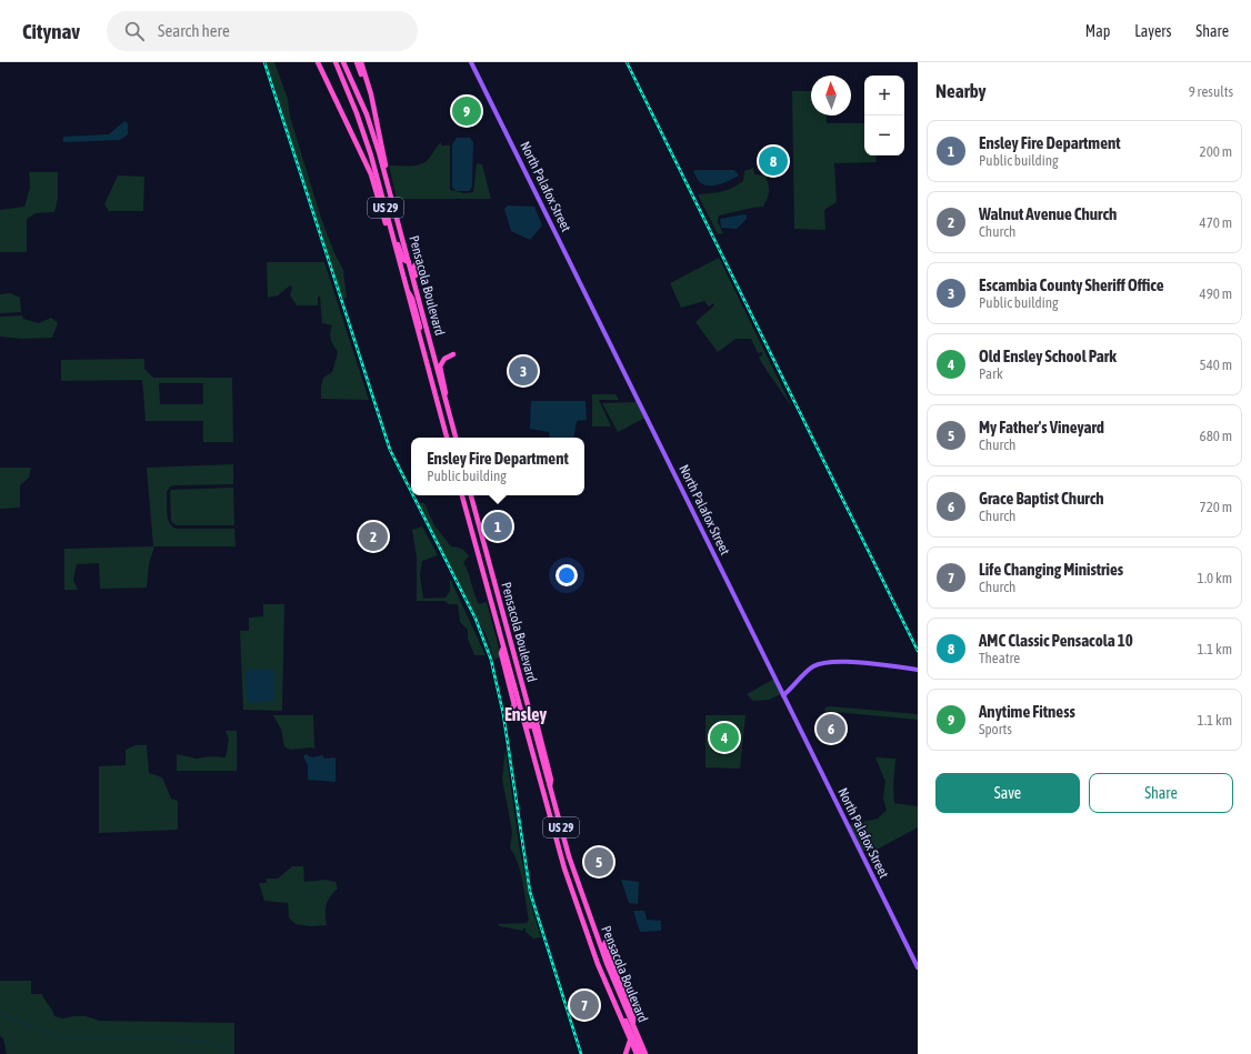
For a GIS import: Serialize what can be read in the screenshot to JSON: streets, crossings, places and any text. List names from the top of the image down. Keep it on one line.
{"streets":{"highway":["US 29","Pensacola Boulevard"],"main road":["North Palafox Street"]},"districts":["Ensley"],"north":"top","page":{"header":"Citynav","search":"Search here","nav":["Map","Layers","Share"],"heading":["Nearby","9 results"],"map_buttons":["+","−"],"pins":["9","8","3","1","2","6","4","5","7"],"list":[{"mark":"1","name":"Ensley Fire Department","note":"Public building","value":"200 m"},{"mark":"2","name":"Walnut Avenue Church","note":"Church","value":"470 m"},{"mark":"3","name":"Escambia County Sheriff Office","note":"Public building","value":"490 m"},{"mark":"4","name":"Old Ensley School Park","note":"Park","value":"540 m"},{"mark":"5","name":"My Father's Vineyard","note":"Church","value":"680 m"},{"mark":"6","name":"Grace Baptist Church","note":"Church","value":"720 m"},{"mark":"7","name":"Life Changing Ministries","note":"Church","value":"1.0 km"},{"mark":"8","name":"AMC Classic Pensacola 10","note":"Theatre","value":"1.1 km"},{"mark":"9","name":"Anytime Fitness","note":"Sports","value":"1.1 km"}],"popup":["Ensley Fire Department","Public building"],"buttons":["Save","Share"]}}
